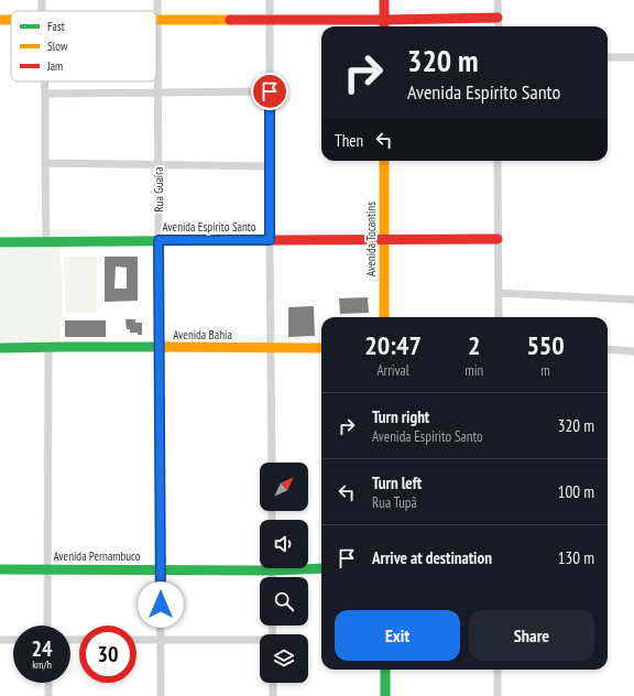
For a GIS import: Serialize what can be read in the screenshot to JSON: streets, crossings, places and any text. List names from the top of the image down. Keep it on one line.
{"streets":{"street":["Rua Guaíra","Avenida Espírito Santo","Avenida Tocantins","Avenida Bahia","Avenida Pernambuco"]},"crossings":[["Rua Guaíra","Avenida Espírito Santo"],["Rua Guaíra","Avenida Bahia"],["Rua Guaíra","Avenida Pernambuco"],["Avenida Espírito Santo","Avenida Tocantins"]],"legend":["Fast","Slow","Jam"],"north":"top right","page":{"turn":["320 m","Avenida Espírito Santo"],"then":"Then","eta":["20:47","Arrival","2","min","550","m"],"list":[{"name":"Turn right","note":"Avenida Espírito Santo","value":"320 m"},{"name":"Turn left","note":"Rua Tupã","value":"100 m"},{"name":"Arrive at destination","value":"130 m"}],"buttons":["Exit","Share"],"speed":"24 km/h","limit":"30"}}
